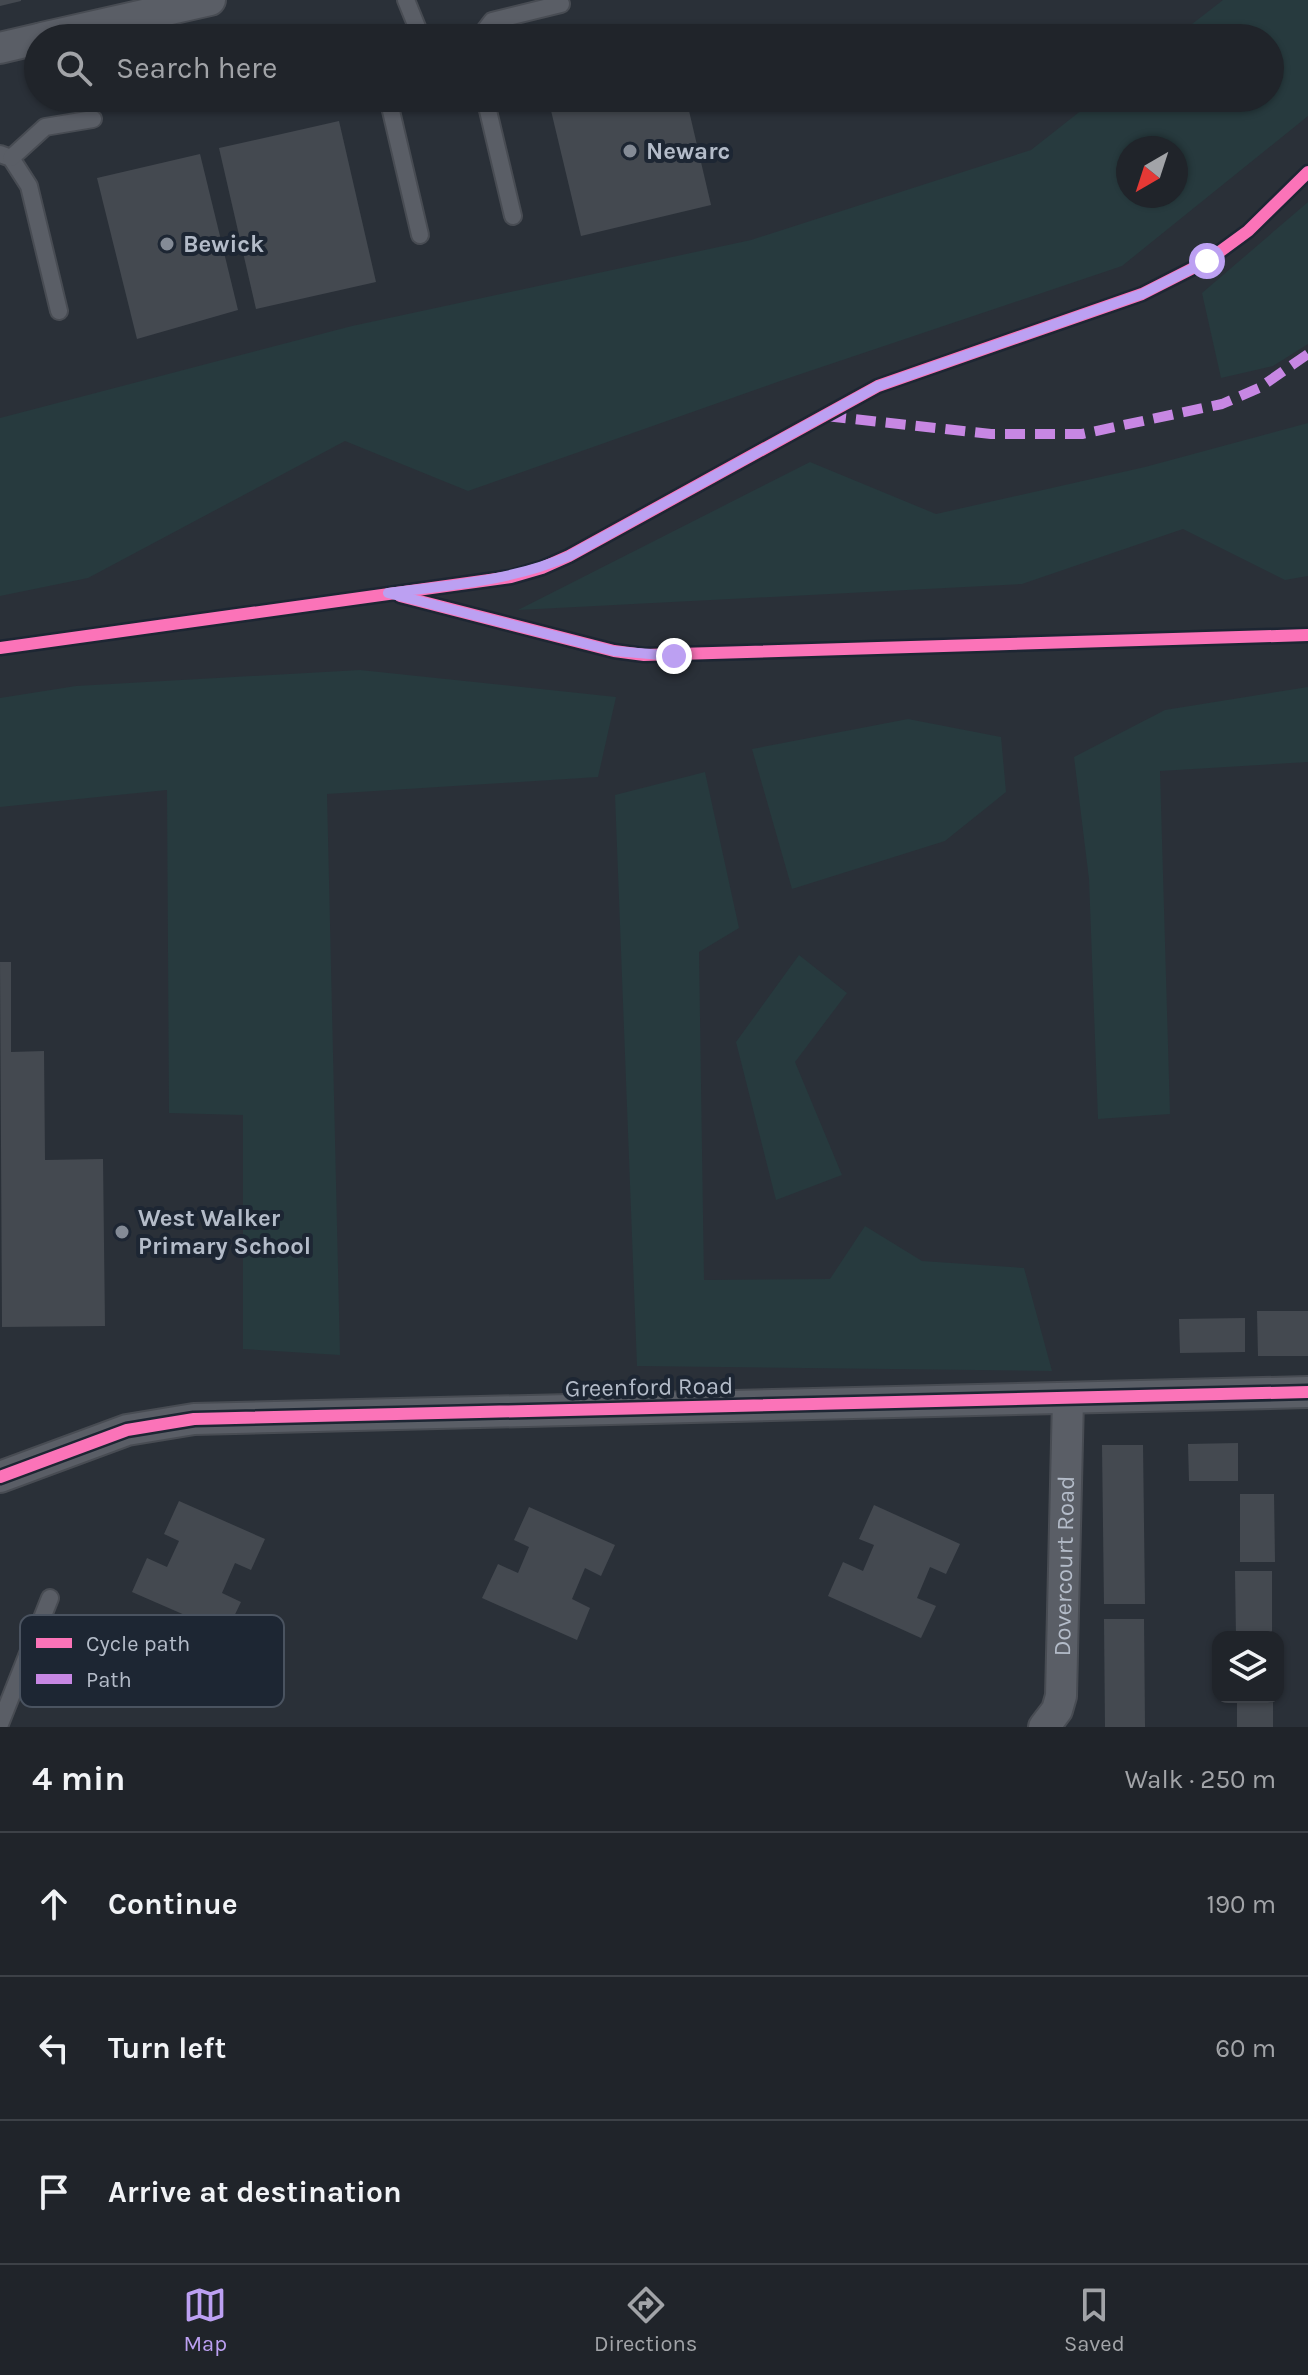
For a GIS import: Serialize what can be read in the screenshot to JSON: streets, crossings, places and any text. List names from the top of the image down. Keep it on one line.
{"streets":{"street":["Greenford Road","Dovercourt Road"]},"crossings":[["Greenford Road","Dovercourt Road"]],"places":["Newarc","Bewick","West Walker Primary School"],"legend":["Cycle path","Path"],"north":"bottom left","page":{"search":"Search here","heading":["4 min","Walk · 250 m"],"list":[["Continue","190 m"],["Turn left","60 m"],"Arrive at destination"],"nav":["Map","Directions","Saved"]}}
